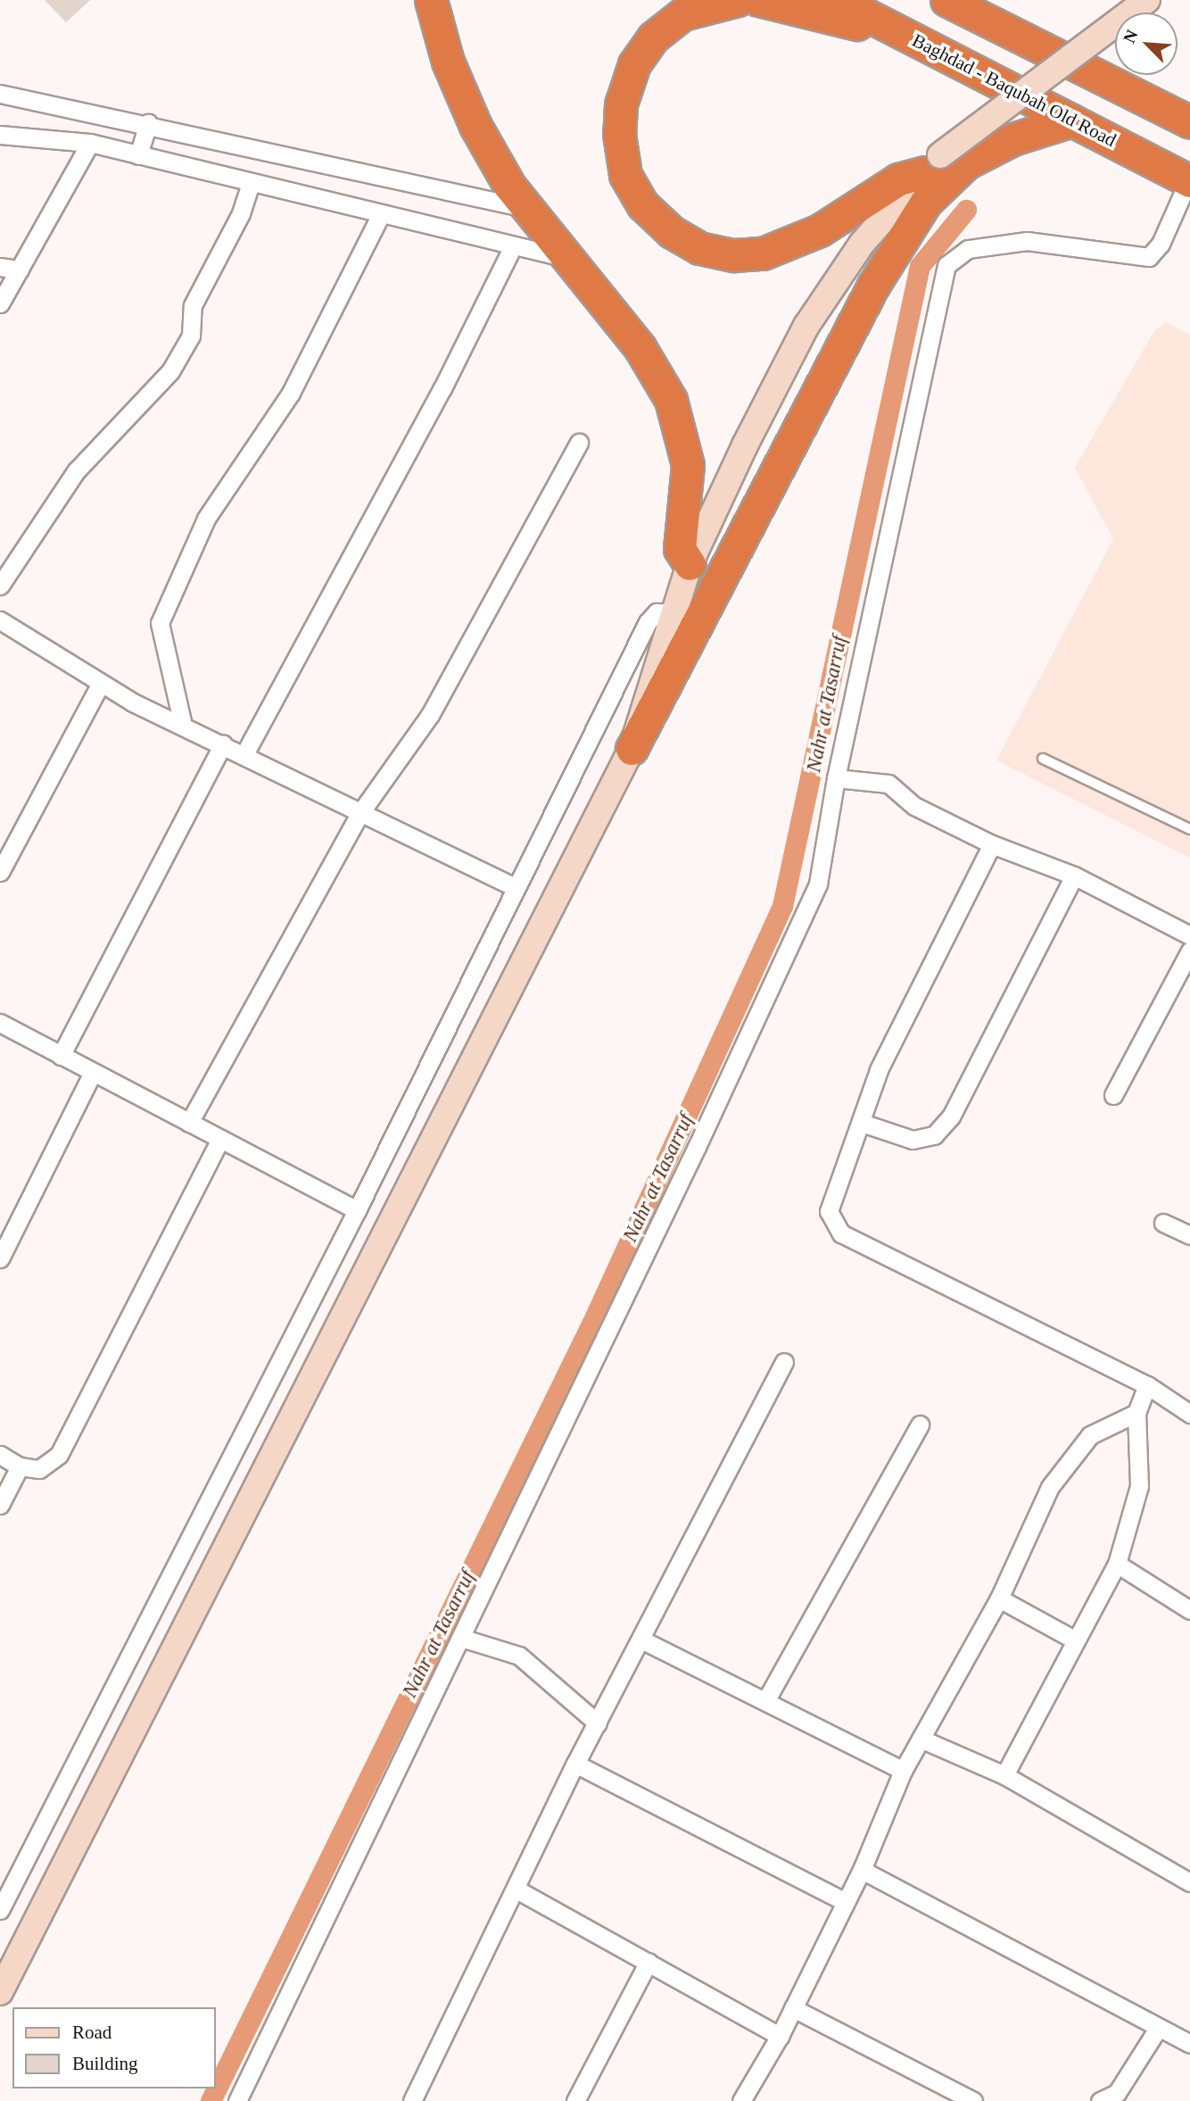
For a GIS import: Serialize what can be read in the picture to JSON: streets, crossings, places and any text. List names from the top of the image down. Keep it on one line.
{"streets":{"highway":["Baghdad - Baqubah Old Road"]},"water":["Nahr at Tasarruf"],"legend":["Road","Building"],"north":"top left"}
